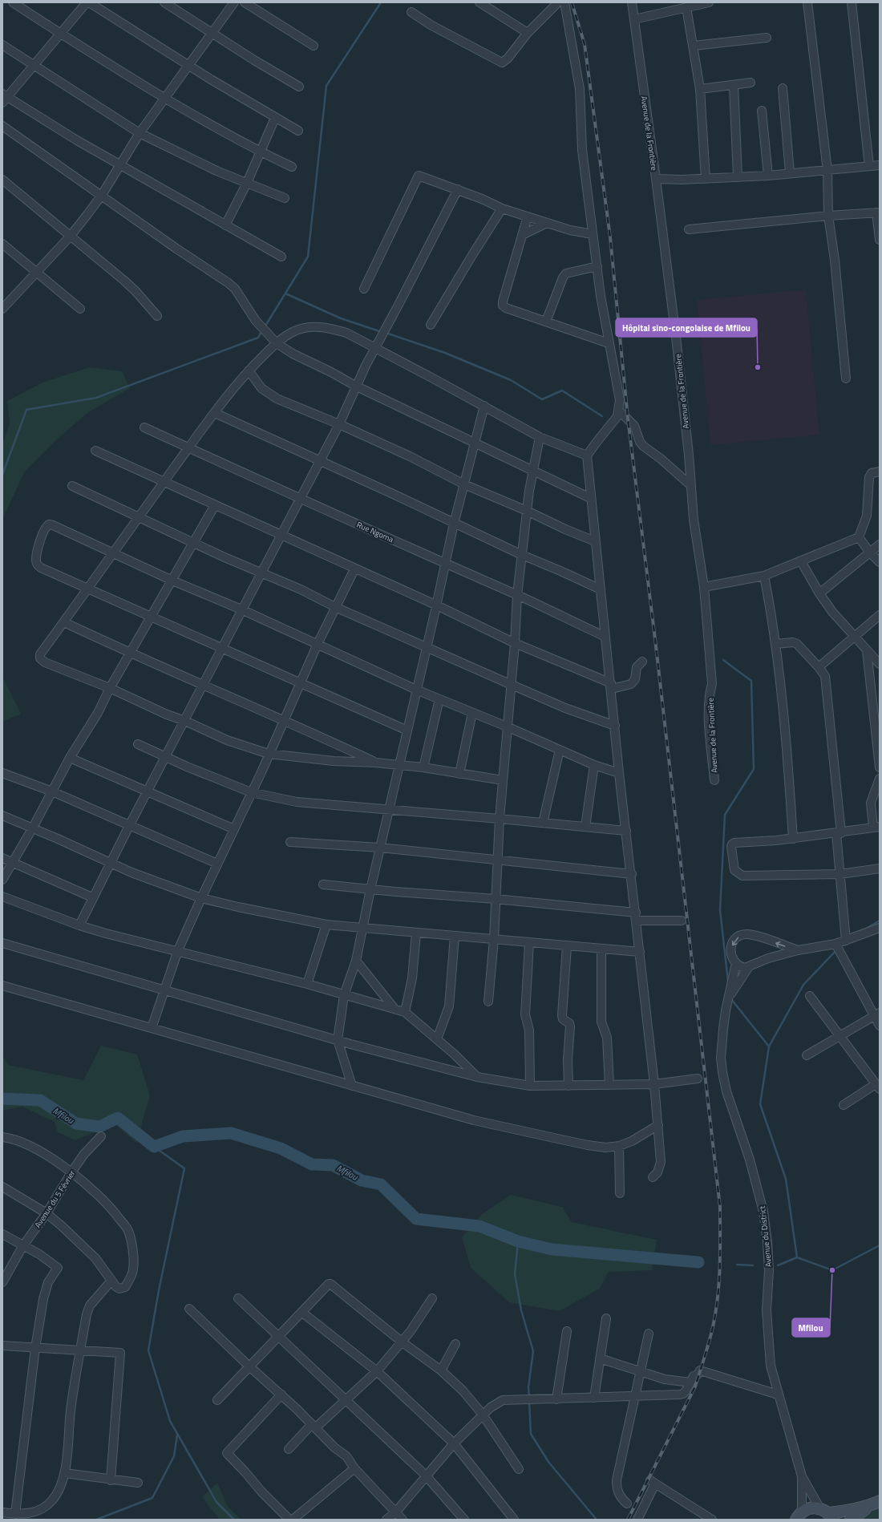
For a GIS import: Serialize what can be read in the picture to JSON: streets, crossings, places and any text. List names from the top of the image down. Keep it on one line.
{"streets":{"street":["Avenue de la Frontière","Rue Ngoma","Avenue du 5 Février","Avenue du District"]},"water":["Mfilou"],"places":["Hôpital sino-congolaise de Mfilou","Mfilou"]}
